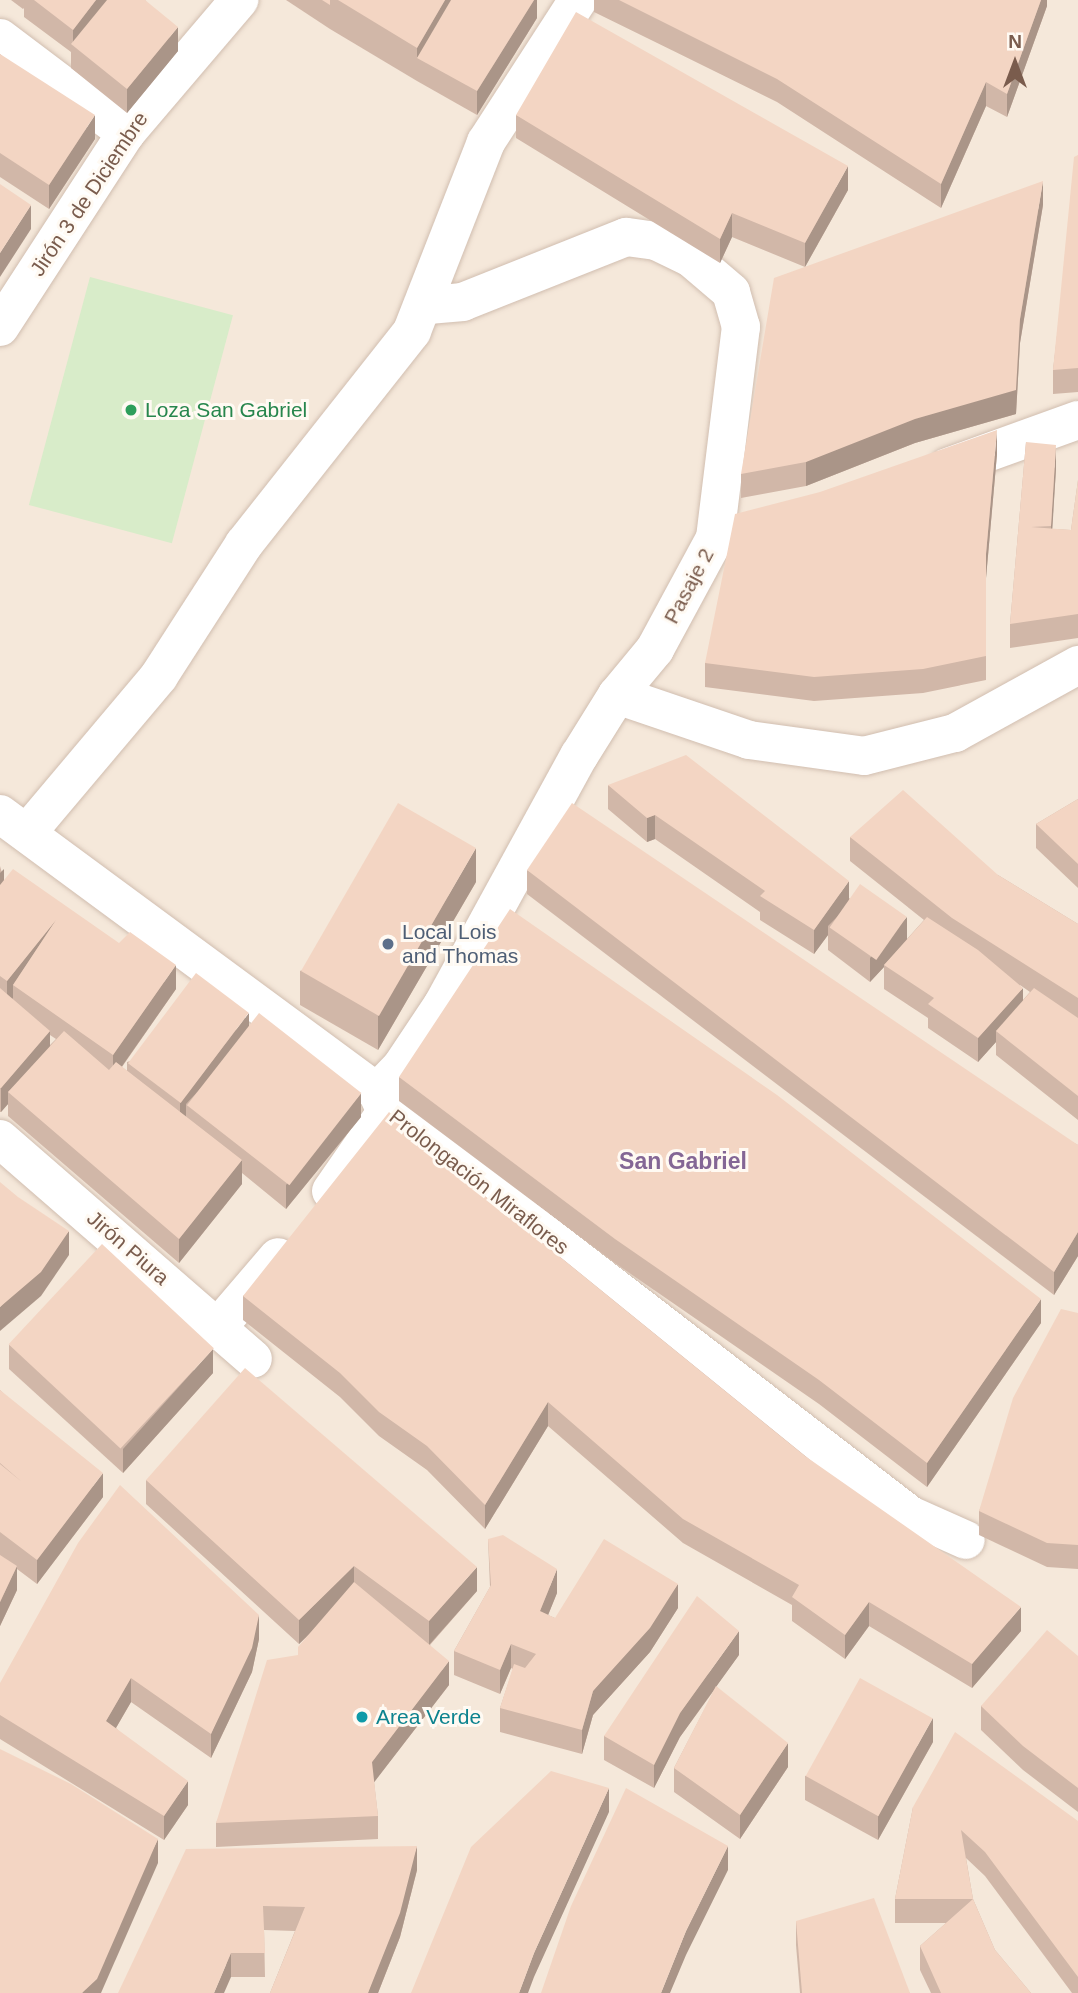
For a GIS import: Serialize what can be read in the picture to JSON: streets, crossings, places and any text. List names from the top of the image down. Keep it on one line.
{"streets":{"street":["Jirón 3 de Diciembre","Pasaje 2","Prolongación Miraflores","Jirón Piura"]},"crossings":[["Pasaje 2","Prolongación Miraflores"],["Pasaje 2","Jirón Piura"]],"districts":["San Gabriel"],"places":["Loza San Gabriel","Local Lois and Thomas","Area Verde"],"north":"top"}
